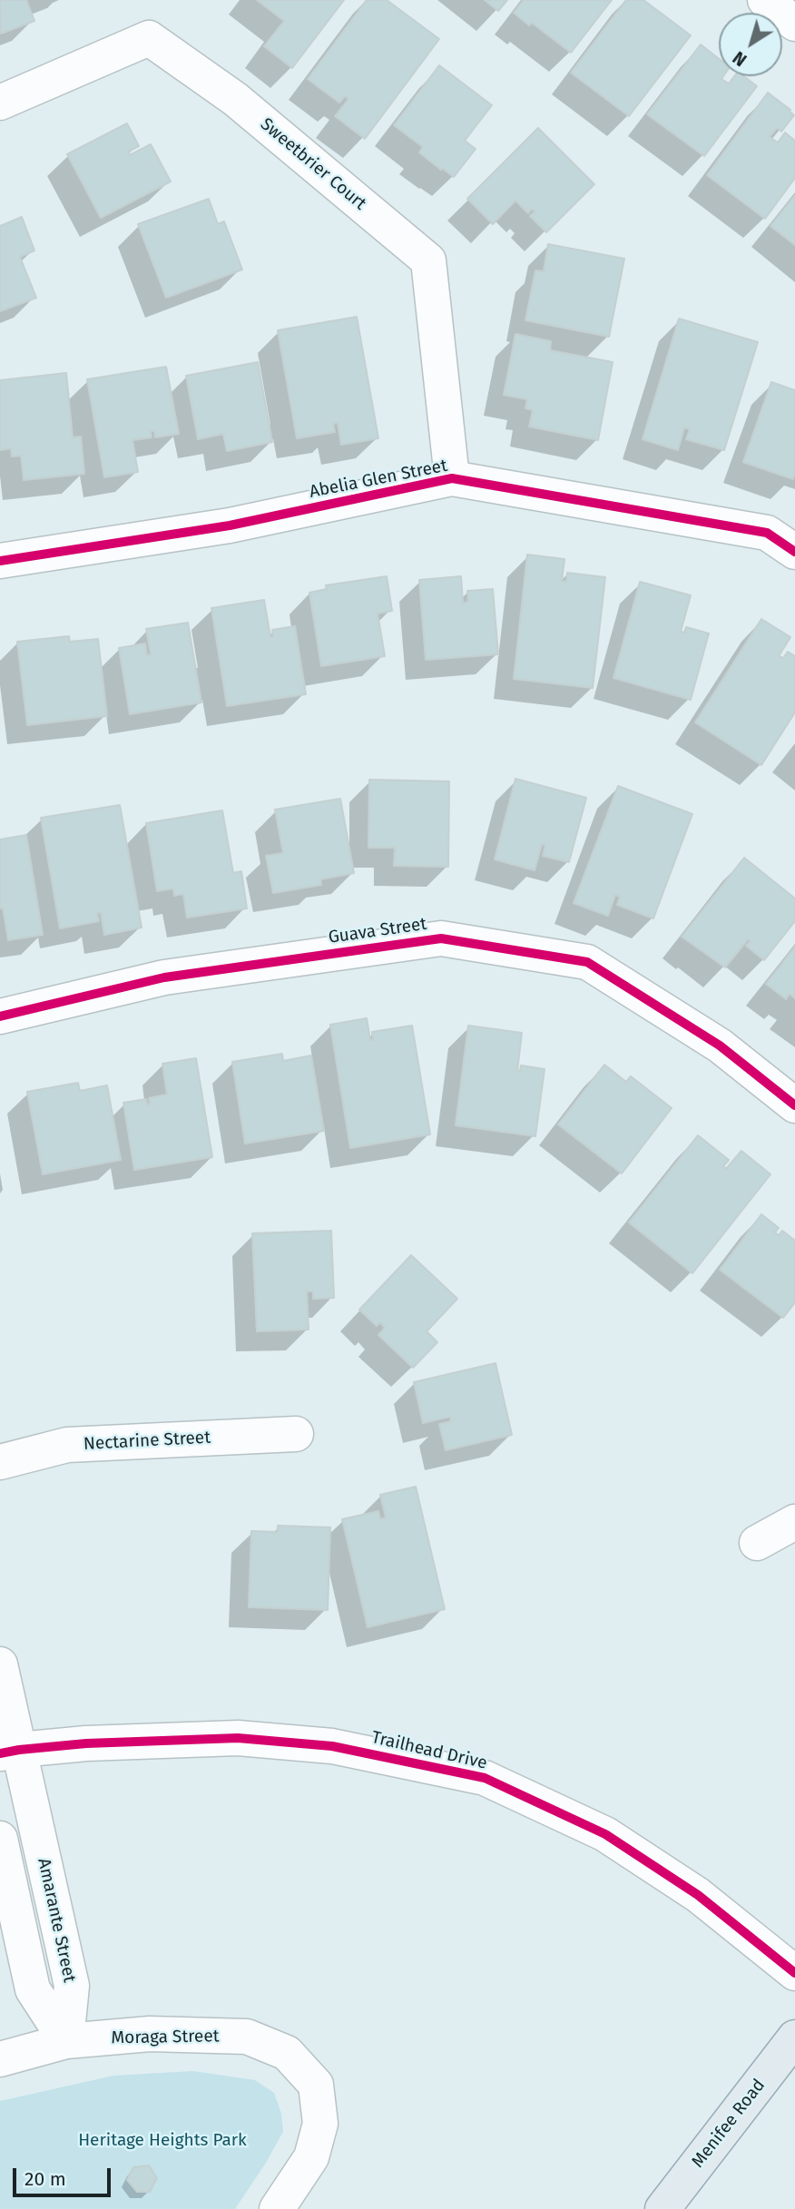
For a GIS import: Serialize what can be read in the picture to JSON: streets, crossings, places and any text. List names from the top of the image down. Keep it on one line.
{"streets":{"main road":["Menifee Road"],"street":["Sweetbrier Court","Abelia Glen Street","Guava Street","Nectarine Street","Trailhead Drive","Amarante Street","Moraga Street"]},"crossings":[["Sweetbrier Court","Abelia Glen Street"],["Trailhead Drive","Amarante Street"],["Amarante Street","Moraga Street"]],"parks":["Heritage Heights Park"],"scale_bar":"20 m","north":"bottom left"}
